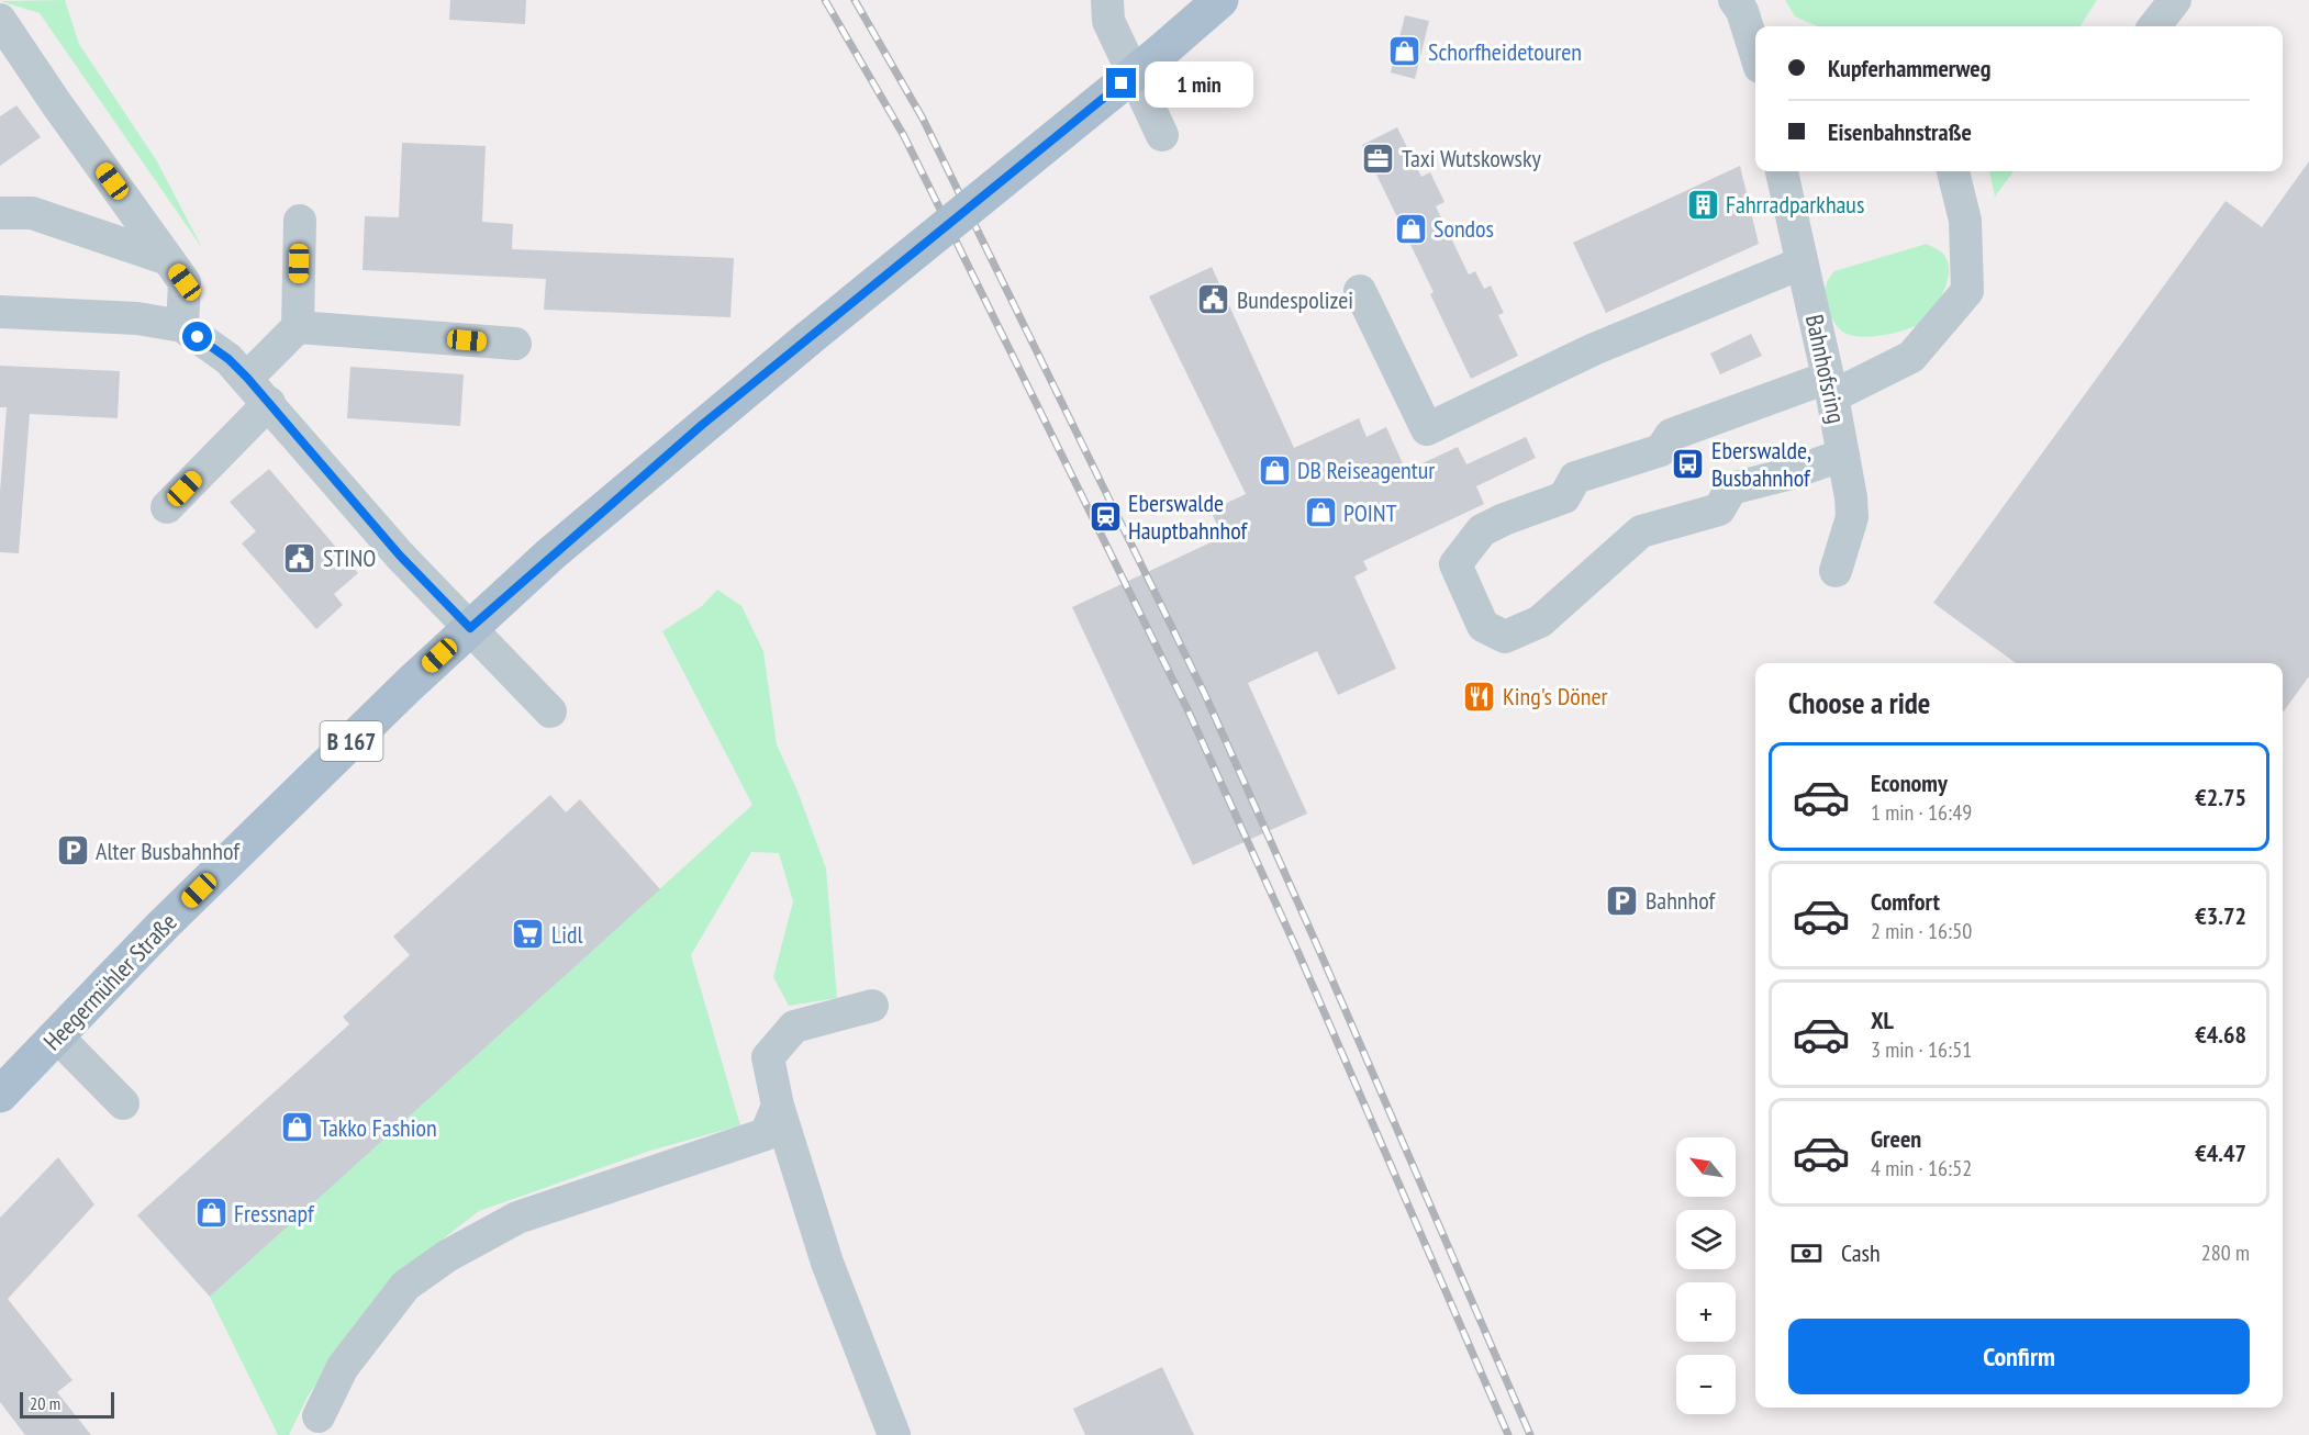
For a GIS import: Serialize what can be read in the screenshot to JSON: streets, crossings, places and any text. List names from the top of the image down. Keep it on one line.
{"streets":{"main road":["B 167","Heegermühler Straße"],"street":["Bahnhofsring"]},"places":{"shop":["Schorfheidetouren","Sondos","DB Reiseagentur","POINT","Takko Fashion","Fressnapf"],"office":["Taxi Wutskowsky"],"building":["Fahrradparkhaus"],"public building":["Bundespolizei","STINO"],"bus stop":["Eberswalde, Busbahnhof"],"station":["Eberswalde Hauptbahnhof"],"restaurant":["King's Döner"],"parking":["Alter Busbahnhof","Bahnhof"],"supermarket":["Lidl"]},"scale_bar":"20 m","north":"top left","page":{"banner":["Kupferhammerweg","Eisenbahnstraße"],"bubble":"1 min","heading":"Choose a ride","list":[{"name":"Economy","note":"1 min · 16:49","value":"€2.75"},{"name":"Comfort","note":"2 min · 16:50","value":"€3.72"},{"name":"XL","note":"3 min · 16:51","value":"€4.68"},{"name":"Green","note":"4 min · 16:52","value":"€4.47"}],"map_buttons":["+","−"],"pay":["Cash","280 m"],"buttons":"Confirm","scale":"20 m"}}
